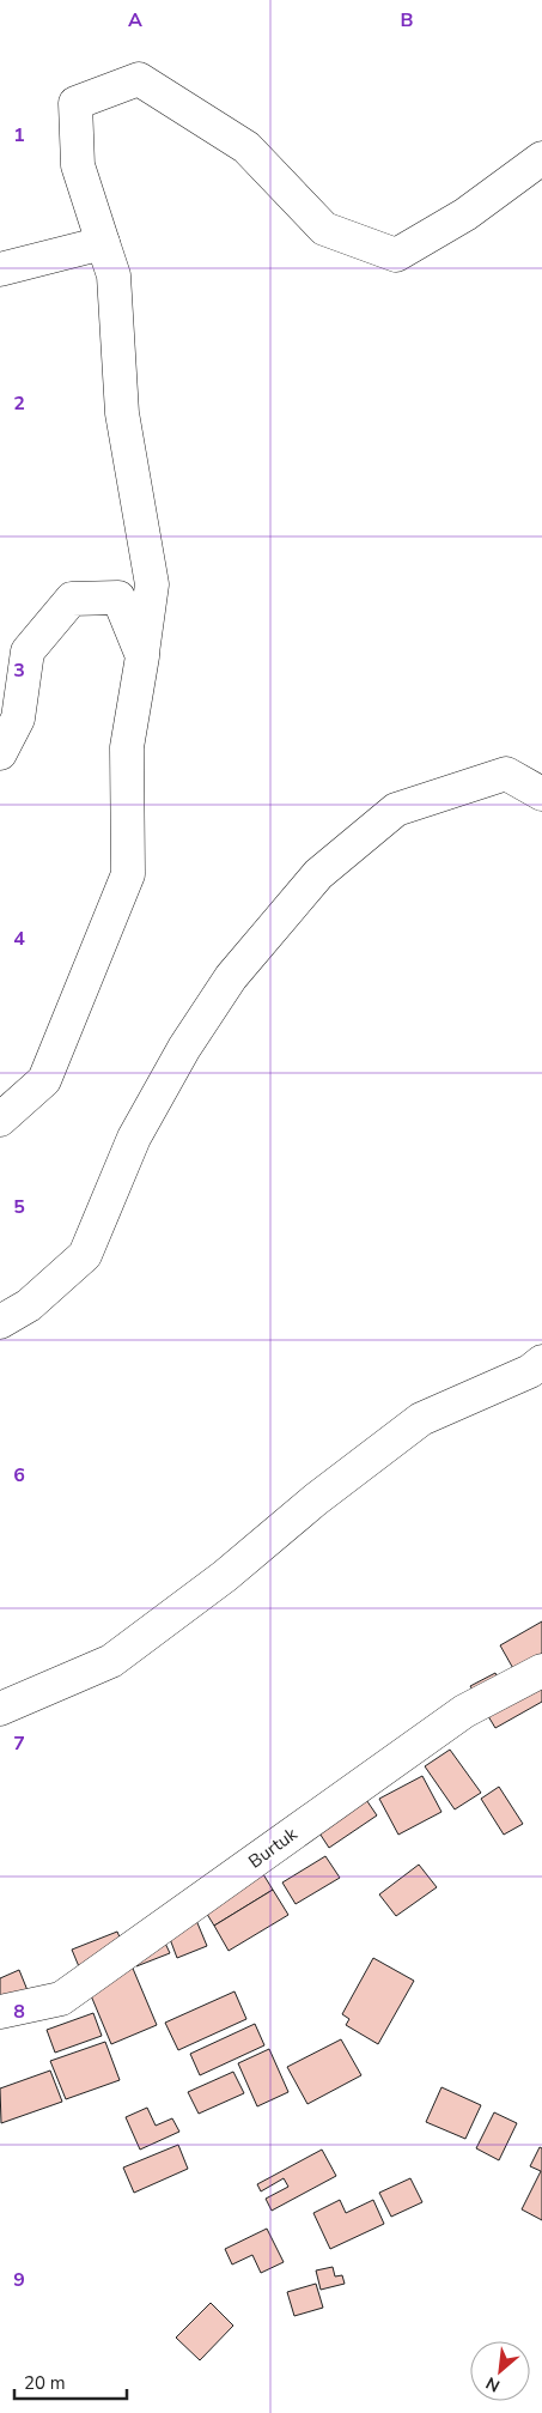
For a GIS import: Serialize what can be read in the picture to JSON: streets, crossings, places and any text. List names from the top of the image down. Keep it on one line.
{"streets":{"street":["Burtuk"]},"scale_bar":"20 m","north":"bottom left","grid":{"columns":["A","B"],"rows":["1","2","3","4","5","6","7","8","9"]}}
